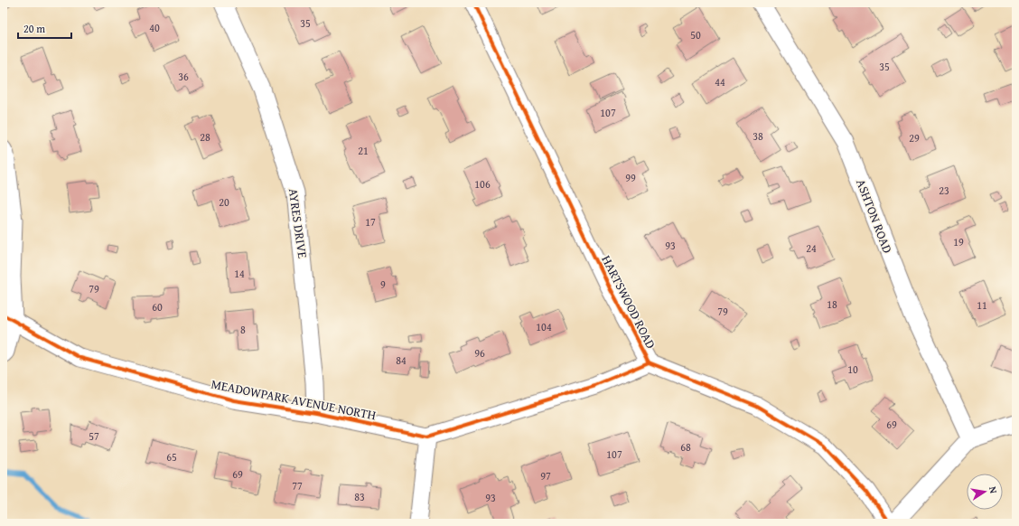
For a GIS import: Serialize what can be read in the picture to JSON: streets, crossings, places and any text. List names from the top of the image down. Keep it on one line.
{"streets":{"street":["ASHTON ROAD","AYRES DRIVE","HARTSWOOD ROAD","MEADOWPARK AVENUE NORTH"]},"crossings":[["AYRES DRIVE","MEADOWPARK AVENUE NORTH"],["HARTSWOOD ROAD","MEADOWPARK AVENUE NORTH"]],"house_numbers":["35","40","50","35","36","44","107","38","28","29","21","99","106","23","20","17","19","93","24","14","9","79","18","11","60","79","104","8","96","84","10","69","57","68","107","65","69","97","77","83","93"],"scale_bar":"20 m","north":"right"}
